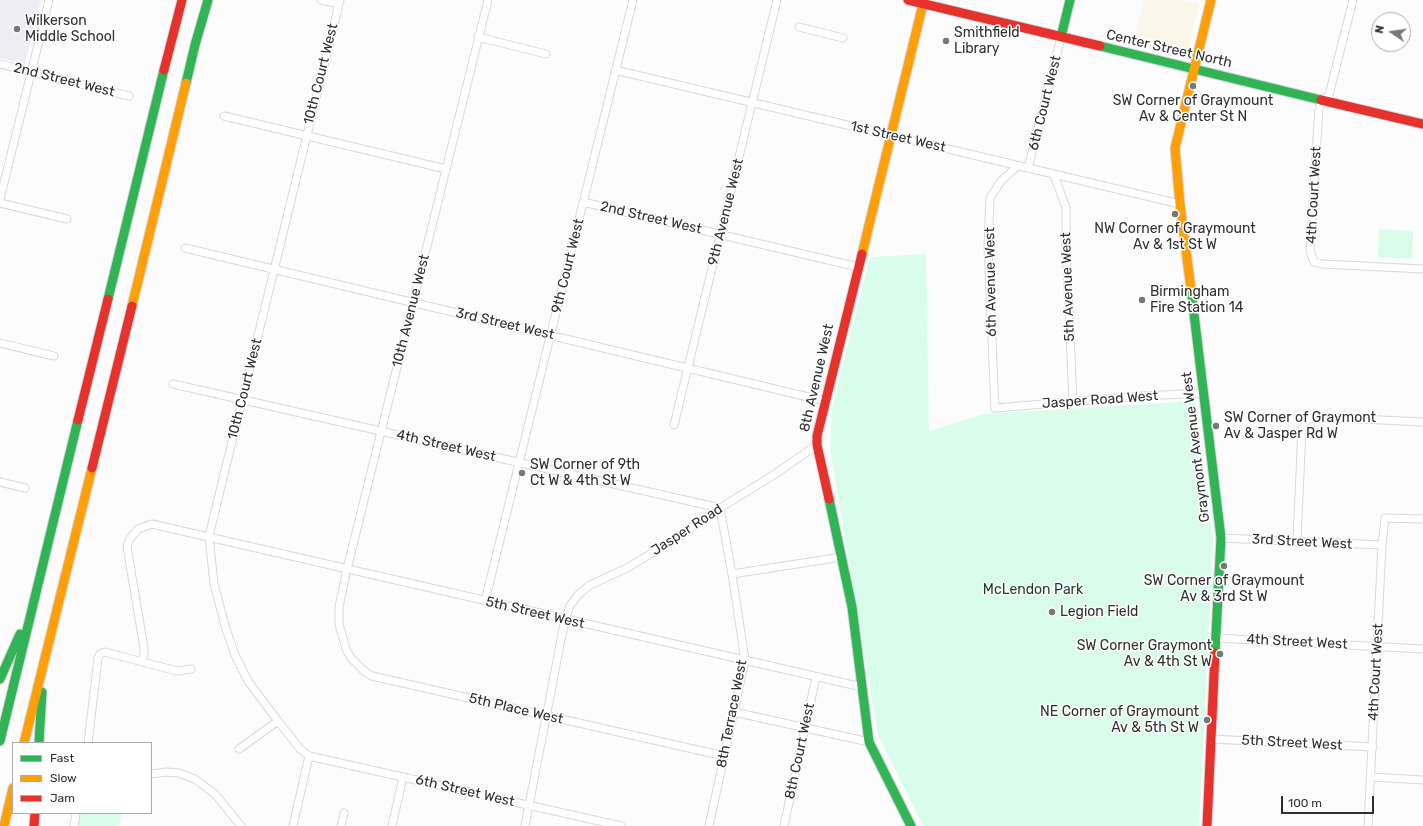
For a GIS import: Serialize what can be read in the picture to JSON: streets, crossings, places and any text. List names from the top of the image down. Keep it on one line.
{"streets":{"main road":["Center Street North","8th Avenue West","Graymont Avenue West"],"street":["10th Court West","2nd Street West","6th Court West","1st Street West","4th Court West","9th Avenue West","9th Court West","6th Avenue West","5th Avenue West","10th Avenue West","3rd Street West","Jasper Road West","4th Street West","Jasper Road","5th Street West","5th Place West","8th Terrace West","8th Court West","6th Street West"]},"crossings":[["Center Street North","6th Court West"],["Center Street North","4th Court West"],["Center Street North","8th Avenue West"],["Center Street North","Graymont Avenue West"],["10th Court West","3rd Street West"],["10th Court West","4th Street West"],["10th Court West","5th Street West"],["10th Court West","6th Street West"],["2nd Street West","9th Avenue West"],["2nd Street West","9th Court West"],["2nd Street West","8th Avenue West"],["6th Court West","1st Street West"],["1st Street West","9th Avenue West"],["1st Street West","9th Court West"],["1st Street West","6th Avenue West"],["1st Street West","5th Avenue West"],["1st Street West","8th Avenue West"],["1st Street West","Graymont Avenue West"],["4th Court West","3rd Street West"],["4th Court West","4th Street West"],["4th Court West","5th Street West"],["9th Avenue West","3rd Street West"],["9th Court West","3rd Street West"],["9th Court West","4th Street West"],["9th Court West","5th Street West"],["6th Avenue West","Jasper Road West"],["5th Avenue West","Jasper Road West"],["10th Avenue West","3rd Street West"],["10th Avenue West","4th Street West"],["10th Avenue West","5th Street West"],["10th Avenue West","5th Place West"],["3rd Street West","8th Avenue West"],["3rd Street West","Graymont Avenue West"],["8th Avenue West","Jasper Road"],["8th Avenue West","5th Street West"],["Jasper Road West","Graymont Avenue West"],["4th Street West","Graymont Avenue West"],["4th Street West","Jasper Road"],["4th Street West","8th Terrace West"],["Graymont Avenue West","5th Street West"],["Jasper Road","5th Street West"],["Jasper Road","8th Terrace West"],["5th Street West","8th Terrace West"],["5th Street West","8th Court West"],["5th Place West","8th Terrace West"]],"parks":["McLendon Park"],"places":["Wilkerson Middle School","Smithfield Library","SW Corner of Graymount Av & Center St N","NW Corner of Graymount Av & 1st St W","Birmingham Fire Station 14","SW Corner of Graymont Av & Jasper Rd W","SW Corner of 9th Ct W & 4th St W","SW Corner of Graymount Av & 3rd St W","Legion Field","SW Corner Graymont Av & 4th St W","NE Corner of Graymount Av & 5th St W"],"legend":["Fast","Slow","Jam"],"scale_bar":"100 m","north":"left"}
